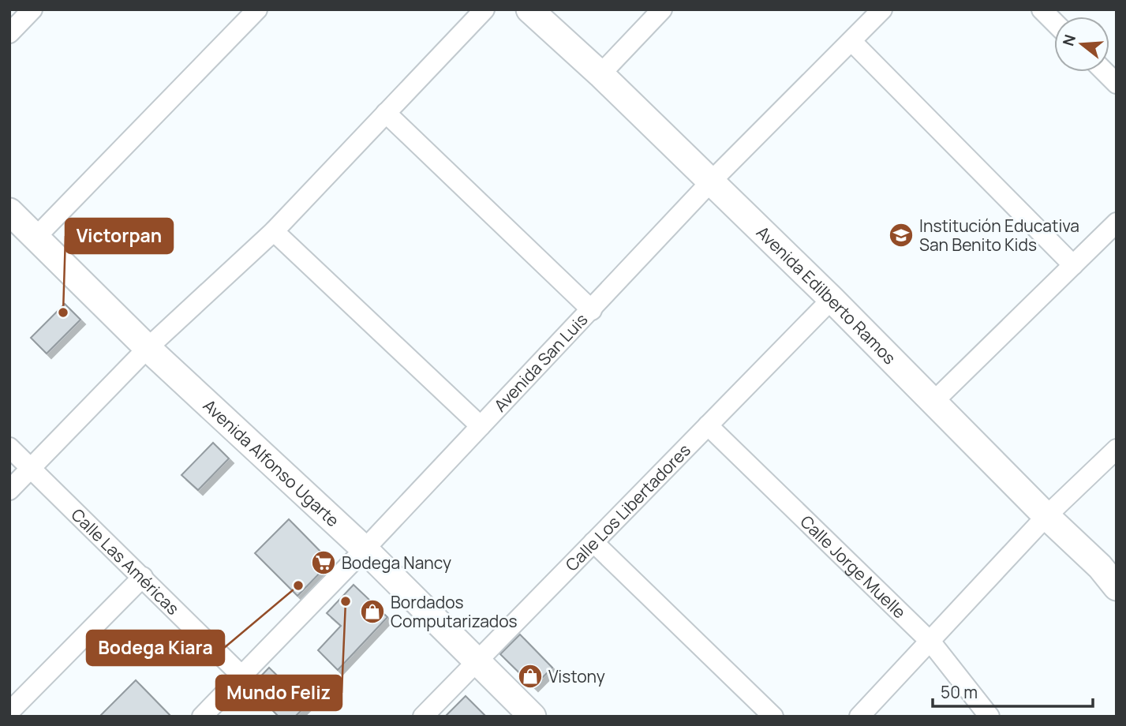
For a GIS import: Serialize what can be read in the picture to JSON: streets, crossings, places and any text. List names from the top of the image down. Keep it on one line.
{"streets":{"street":["Avenida Edilberto Ramos","Avenida San Luis","Avenida Alfonso Ugarte","Calle Los Libertadores","Calle Las Américas","Calle Jorge Muelle"]},"crossings":[["Avenida Edilberto Ramos","Avenida San Luis"],["Avenida Edilberto Ramos","Calle Los Libertadores"],["Avenida San Luis","Avenida Alfonso Ugarte"],["Avenida San Luis","Calle Las Américas"],["Avenida Alfonso Ugarte","Calle Los Libertadores"],["Calle Los Libertadores","Calle Jorge Muelle"]],"places":{"school or university":["Institución Educativa San Benito Kids"],"other":["Victorpan","Bodega Kiara","Mundo Feliz"],"supermarket":["Bodega Nancy"],"shop":["Bordados Computarizados","Vistony"]},"scale_bar":"50 m","north":"left"}
